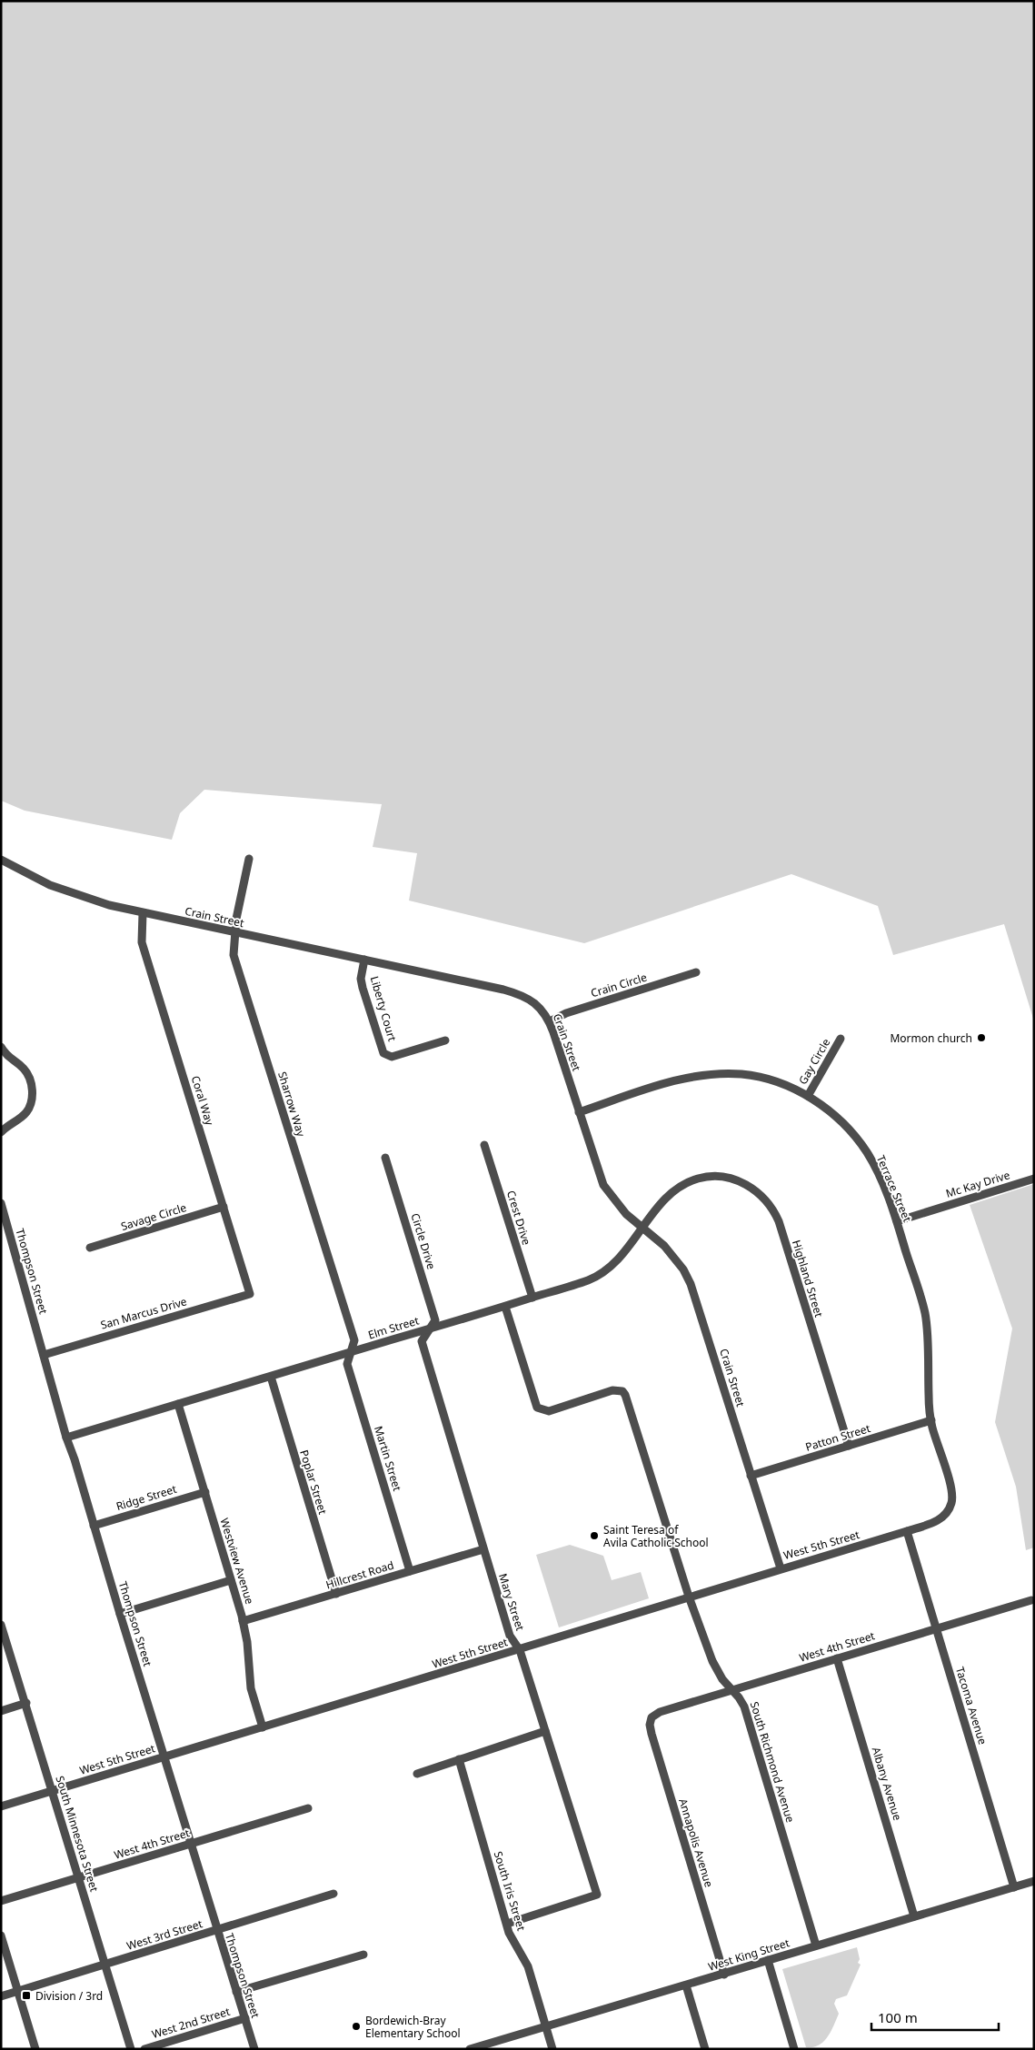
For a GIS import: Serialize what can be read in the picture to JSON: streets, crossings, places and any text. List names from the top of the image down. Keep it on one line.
{"streets":{"street":["Crain Street","Crain Circle","Liberty Court","Gay Circle","Coral Way","Sharrow Way","Mc Kay Drive","Terrace Street","Savage Circle","Crest Drive","Circle Drive","Thompson Street","Highland Street","San Marcus Drive","Elm Street","Patton Street","Martin Street","Poplar Street","Ridge Street","West 5th Street","Westview Avenue","Hillcrest Road","Mary Street","West 4th Street","Tacoma Avenue","South Richmond Avenue","Albany Avenue","South Minnesota Street","Annapolis Avenue","South Iris Street","West 3rd Street","West King Street","West 2nd Street"]},"crossings":[["Crain Street","Crain Circle"],["Crain Street","Liberty Court"],["Crain Street","Coral Way"],["Crain Street","Sharrow Way"],["Crain Street","Terrace Street"],["Crain Street","Elm Street"],["Crain Street","Patton Street"],["Crain Street","West 5th Street"],["Gay Circle","Terrace Street"],["Coral Way","Savage Circle"],["Coral Way","San Marcus Drive"],["Sharrow Way","Elm Street"],["Sharrow Way","Martin Street"],["Mc Kay Drive","Terrace Street"],["Terrace Street","Patton Street"],["Terrace Street","West 5th Street"],["Crest Drive","Elm Street"],["Circle Drive","Elm Street"],["Circle Drive","Mary Street"],["Thompson Street","San Marcus Drive"],["Thompson Street","Elm Street"],["Thompson Street","Ridge Street"],["Thompson Street","West 5th Street"],["Thompson Street","West 4th Street"],["Thompson Street","West 3rd Street"],["Thompson Street","West 2nd Street"],["Highland Street","Elm Street"],["Highland Street","Patton Street"],["Elm Street","Martin Street"],["Elm Street","Poplar Street"],["Elm Street","Westview Avenue"],["Elm Street","Mary Street"],["Elm Street","South Richmond Avenue"],["Martin Street","Hillcrest Road"],["Poplar Street","Hillcrest Road"],["Ridge Street","Westview Avenue"],["West 5th Street","Westview Avenue"],["West 5th Street","Mary Street"],["West 5th Street","Tacoma Avenue"],["West 5th Street","South Richmond Avenue"],["West 5th Street","South Minnesota Street"],["Westview Avenue","Hillcrest Road"],["Hillcrest Road","Mary Street"],["Mary Street","South Iris Street"],["West 4th Street","Tacoma Avenue"],["West 4th Street","South Richmond Avenue"],["West 4th Street","Albany Avenue"],["West 4th Street","South Minnesota Street"],["West 4th Street","Annapolis Avenue"],["Tacoma Avenue","West King Street"],["South Richmond Avenue","West King Street"],["Albany Avenue","West King Street"],["South Minnesota Street","West 3rd Street"],["Annapolis Avenue","West King Street"],["South Iris Street","West King Street"]],"places":{"other":["Mormon church","Saint Teresa of Avila Catholic School","Bordewich-Bray Elementary School"],"transit":["Division / 3rd"]},"scale_bar":"100 m"}
